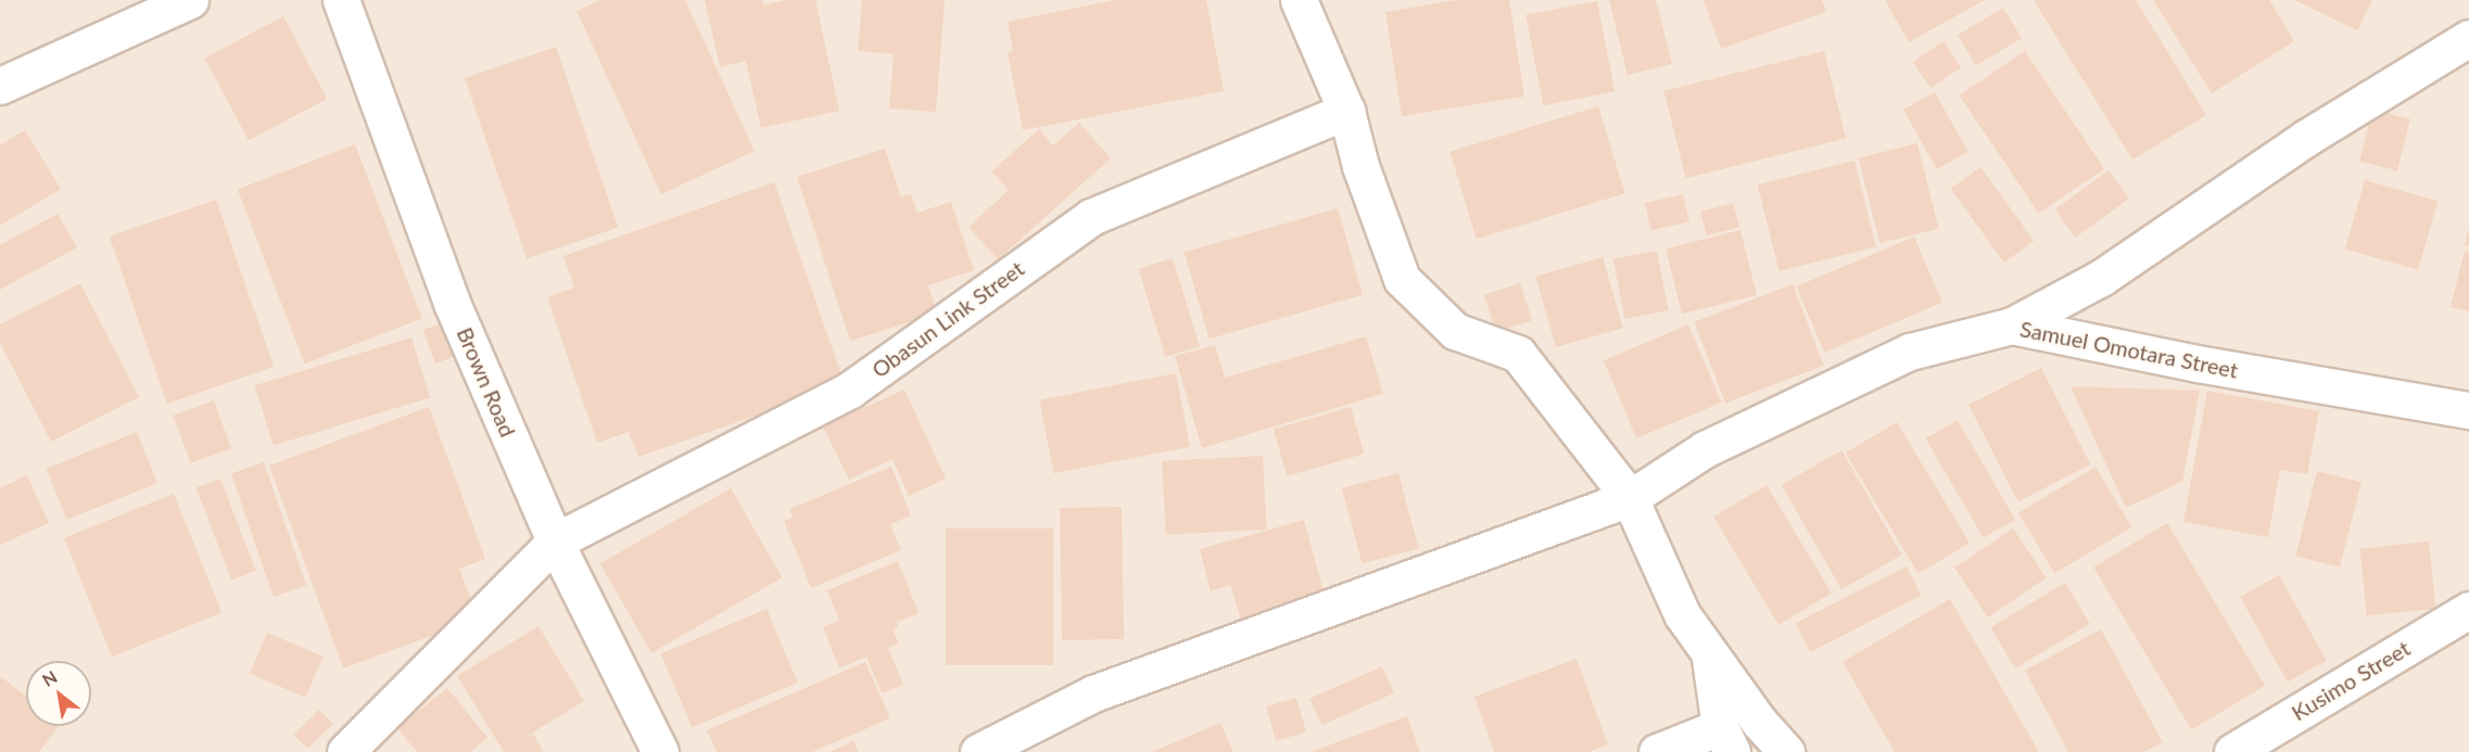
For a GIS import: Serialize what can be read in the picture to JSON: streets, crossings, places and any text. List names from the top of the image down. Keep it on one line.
{"streets":{"street":["Obasun Link Street","Samuel Omotara Street","Brown Road","Kusimo Street"]},"crossings":[["Obasun Link Street","Brown Road"]],"north":"top left"}
